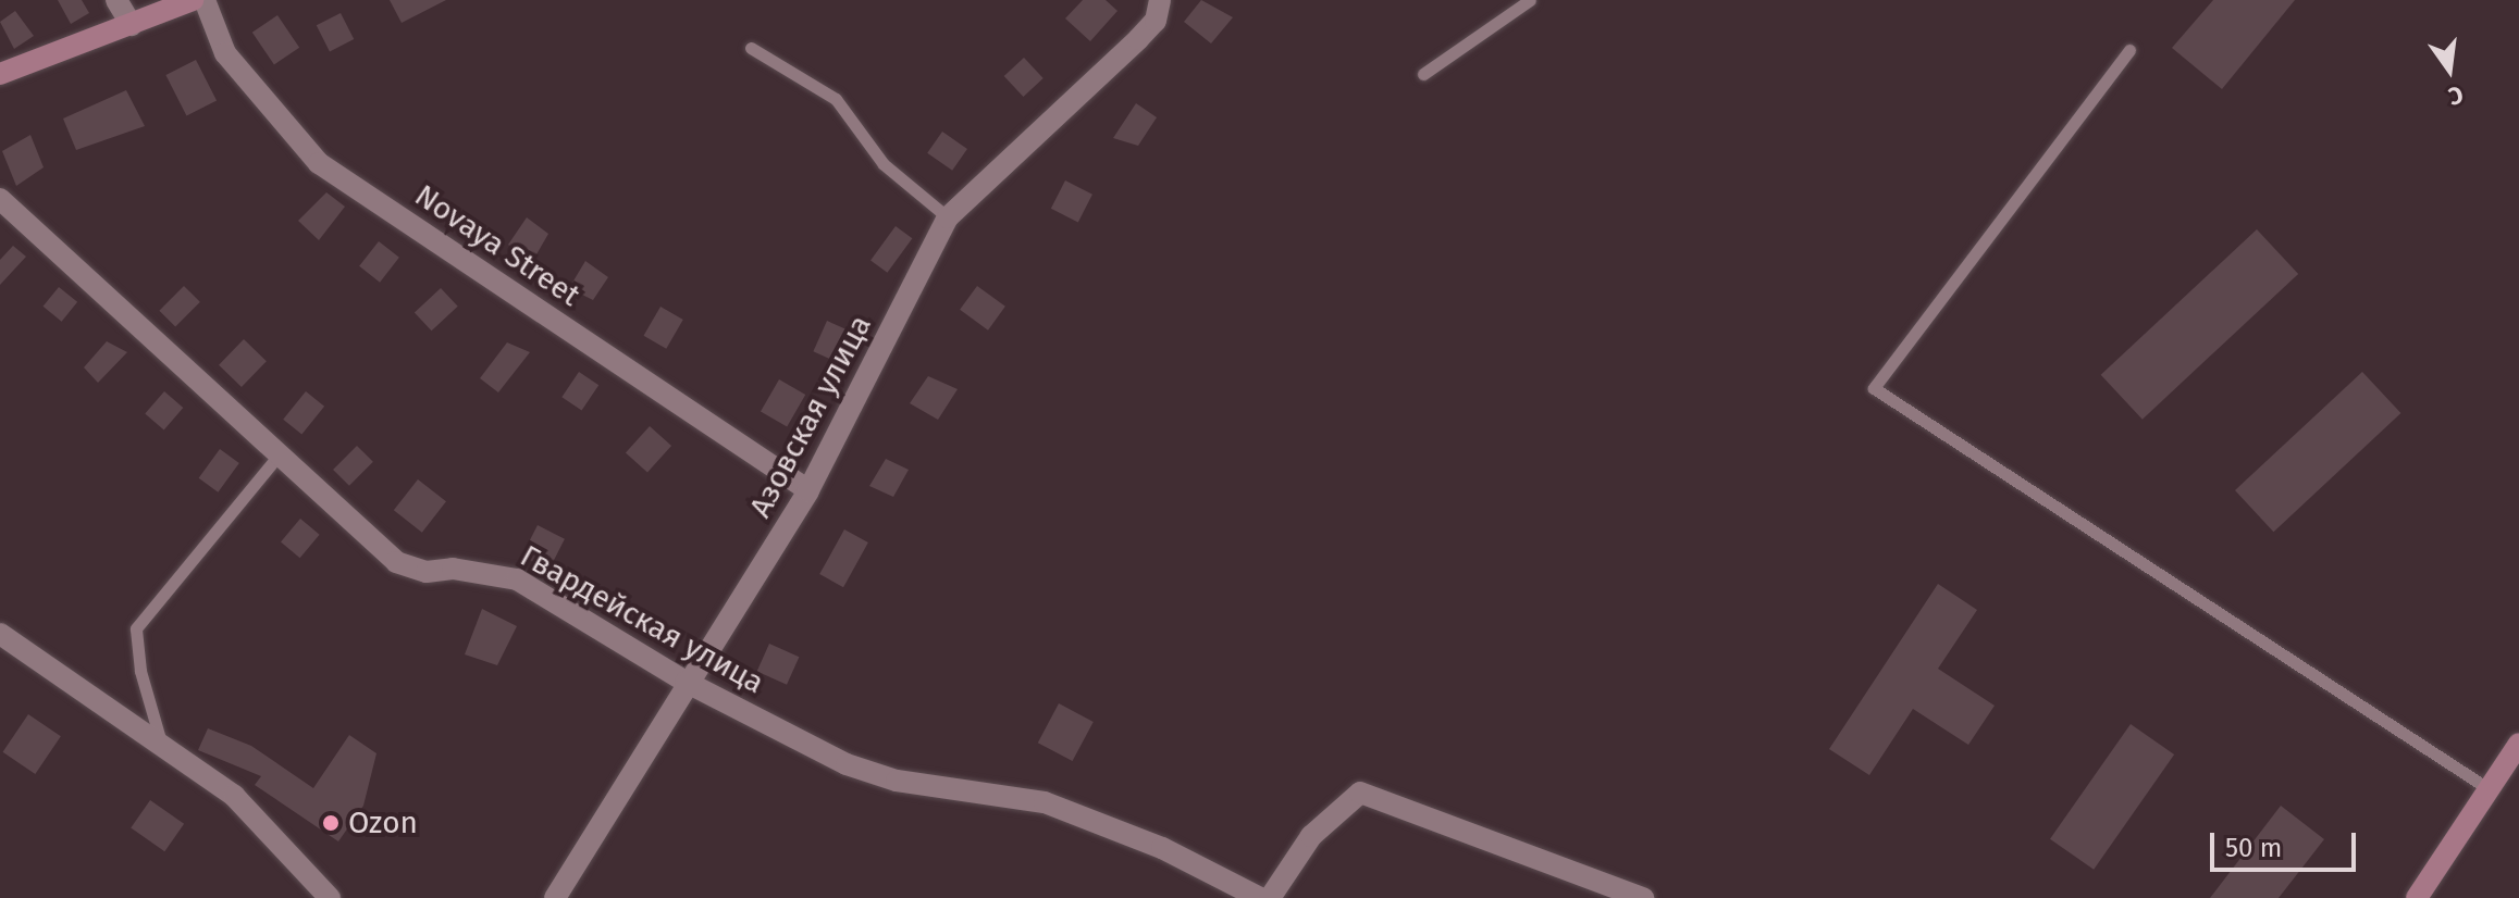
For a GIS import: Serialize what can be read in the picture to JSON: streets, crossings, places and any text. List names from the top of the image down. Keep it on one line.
{"streets":{"street":["Novaya Street","Азовская улица","Гвардейская улица"]},"crossings":[["Novaya Street","Азовская улица"],["Азовская улица","Гвардейская улица"]],"places":["Ozon"],"scale_bar":"50 m","north":"bottom"}
